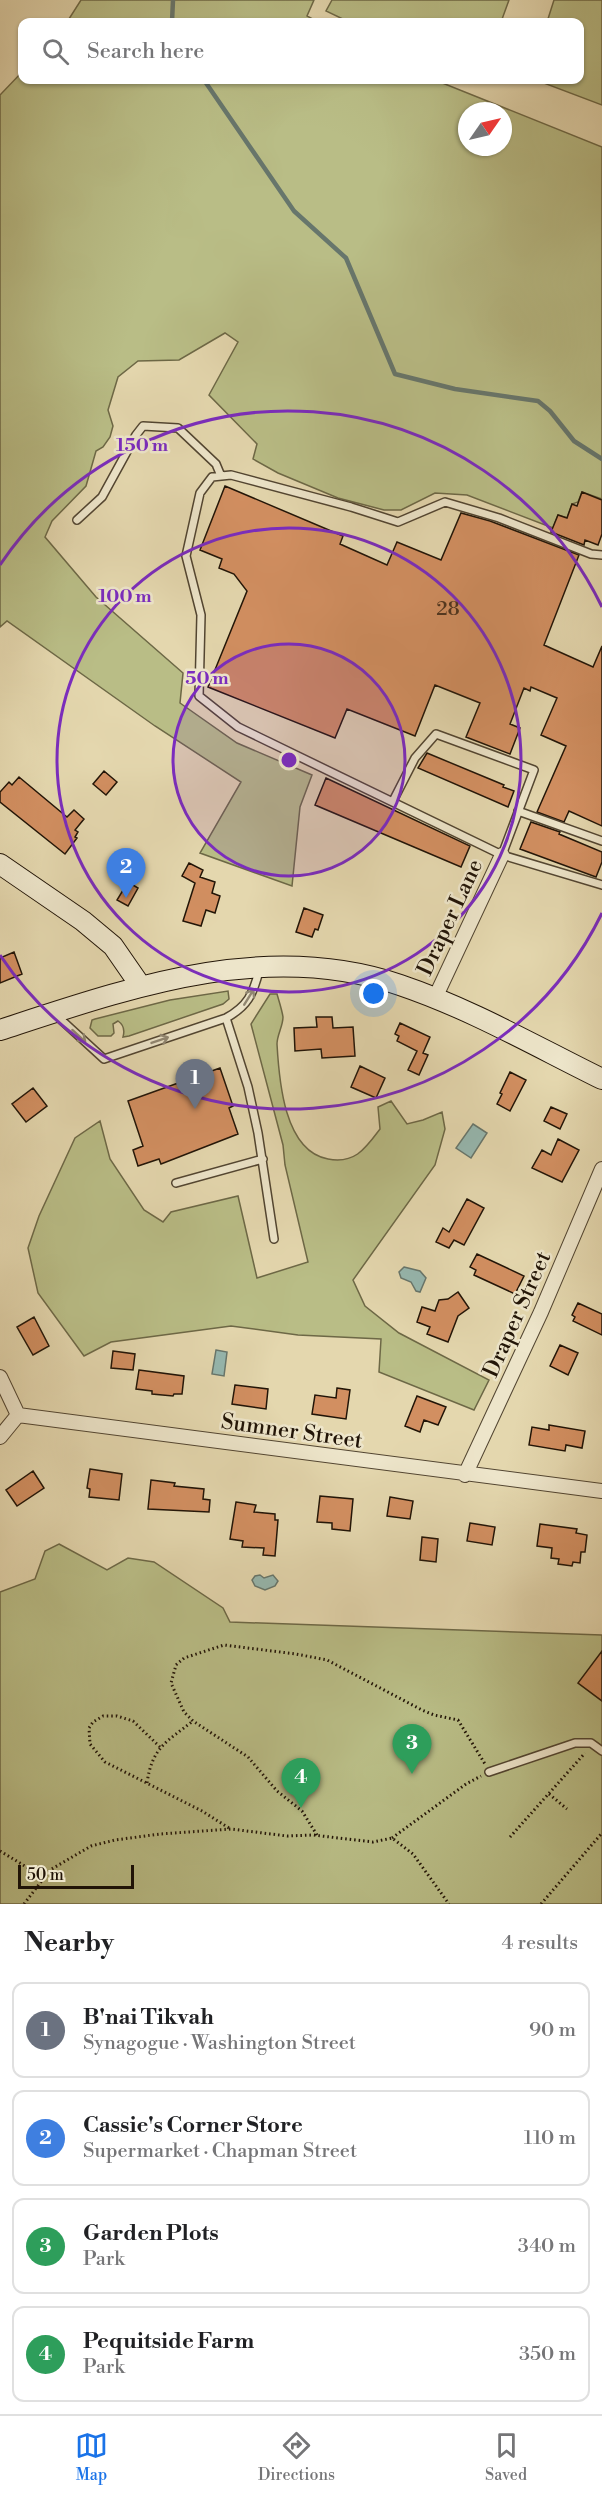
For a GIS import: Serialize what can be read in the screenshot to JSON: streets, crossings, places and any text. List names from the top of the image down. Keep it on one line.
{"streets":{"street":["Draper Lane","Draper Street","Sumner Street"]},"crossings":[["Draper Street","Sumner Street"]],"house_numbers":["28"],"scale_bar":"50 m","north":"top right","page":{"search":"Search here","pins":["2","1","3","4"],"scale":"50 m","heading":["Nearby","4 results"],"list":[{"mark":"1","name":"B'nai Tikvah","note":"Synagogue · Washington Street","value":"90 m"},{"mark":"2","name":"Cassie's Corner Store","note":"Supermarket · Chapman Street","value":"110 m"},{"mark":"3","name":"Garden Plots","note":"Park","value":"340 m"},{"mark":"4","name":"Pequitside Farm","note":"Park","value":"350 m"}],"nav":["Map","Directions","Saved"]},"rings":["150 m","100 m","50 m"]}
